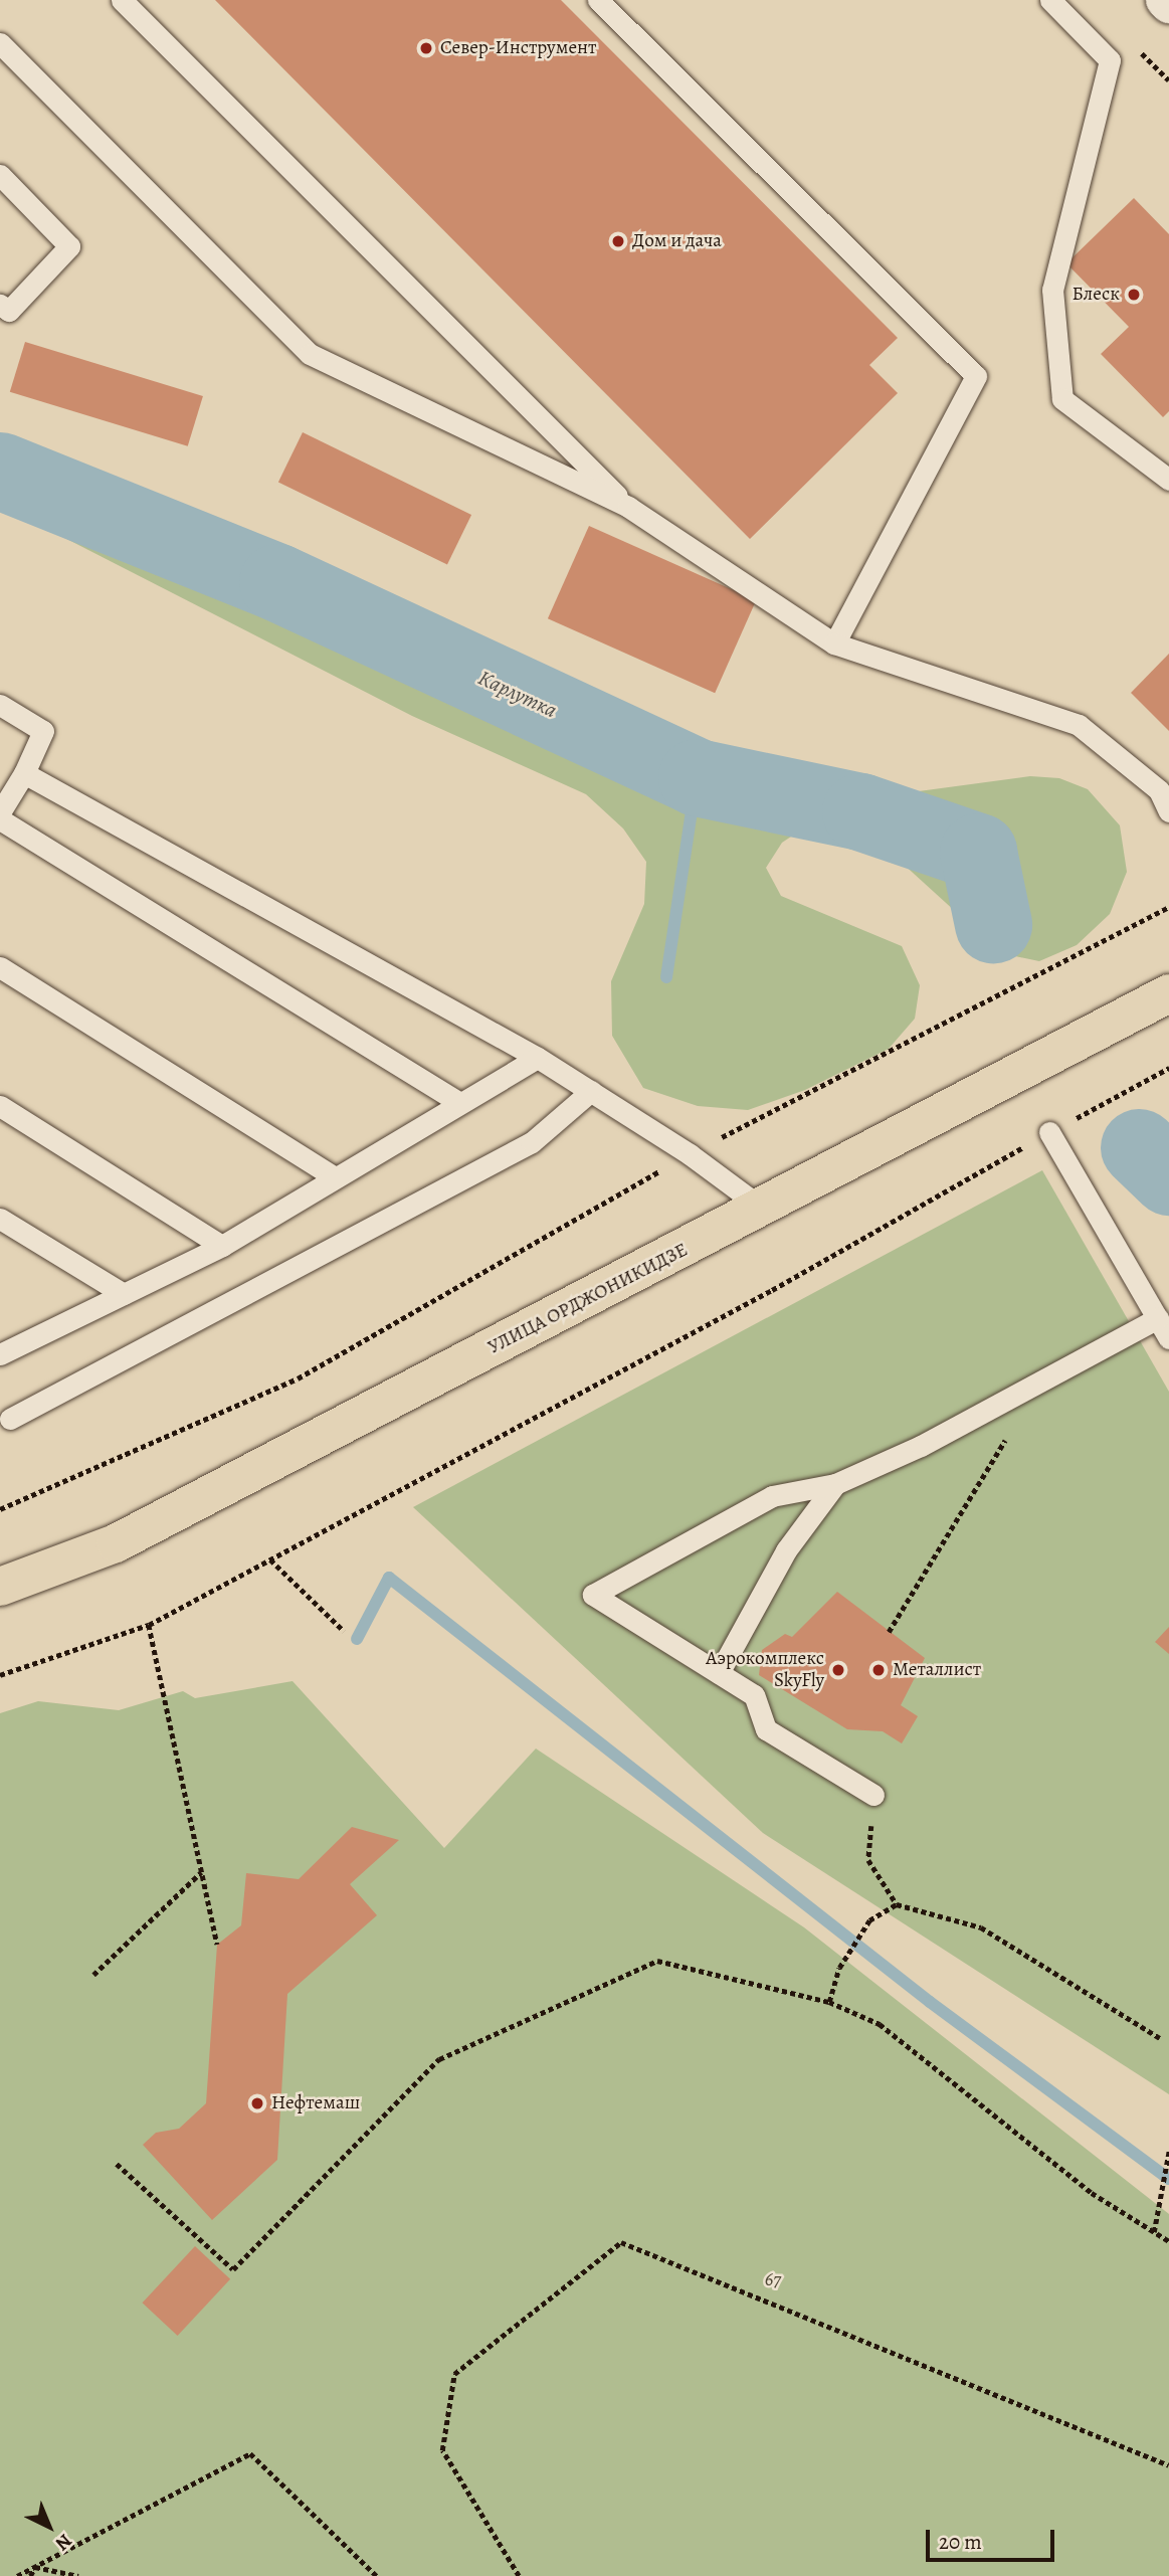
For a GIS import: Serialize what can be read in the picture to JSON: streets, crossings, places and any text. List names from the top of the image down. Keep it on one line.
{"streets":{"main road":["УЛИЦА ОРДЖОНИКИДЗЕ"]},"water":["Карлутка"],"parks":["67"],"places":["Север-Инструмент","Дом и дача","Блеск","Аэрокомплекс SkyFly","Металлист","Нефтемаш"],"scale_bar":"20 m","north":"bottom right"}
